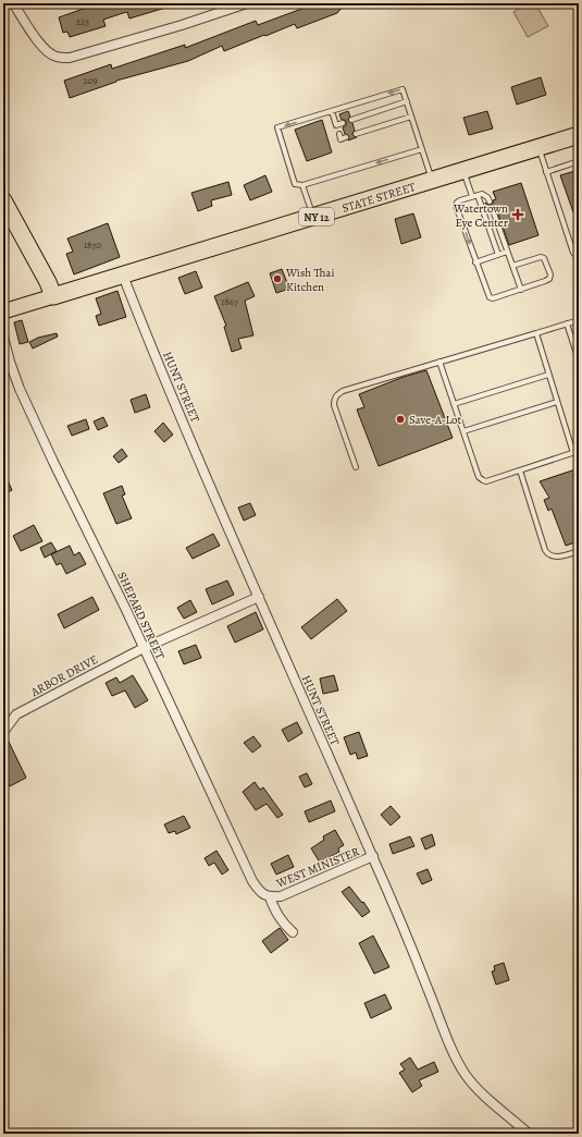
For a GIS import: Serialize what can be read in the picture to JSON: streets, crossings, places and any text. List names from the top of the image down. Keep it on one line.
{"streets":{"highway":["STATE STREET","NY 12"],"street":["HUNT STREET","SHEPARD STREET","ARBOR DRIVE","WEST MINISTER"]},"crossings":[["STATE STREET","HUNT STREET"],["HUNT STREET","ARBOR DRIVE"],["HUNT STREET","WEST MINISTER"],["SHEPARD STREET","ARBOR DRIVE"],["SHEPARD STREET","WEST MINISTER"]],"places":{"health":["Watertown Eye Center"],"other":["Wish Thai Kitchen","Save-A-Lot"]},"house_numbers":["225","209","1870","1867"]}
